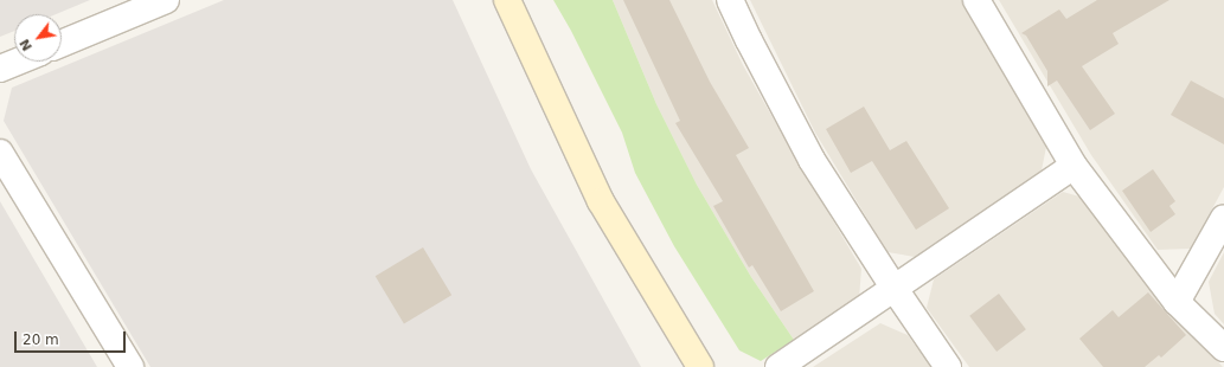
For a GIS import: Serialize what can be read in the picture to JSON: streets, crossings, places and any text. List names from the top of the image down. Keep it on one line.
{"scale_bar":"20 m","north":"bottom left"}
